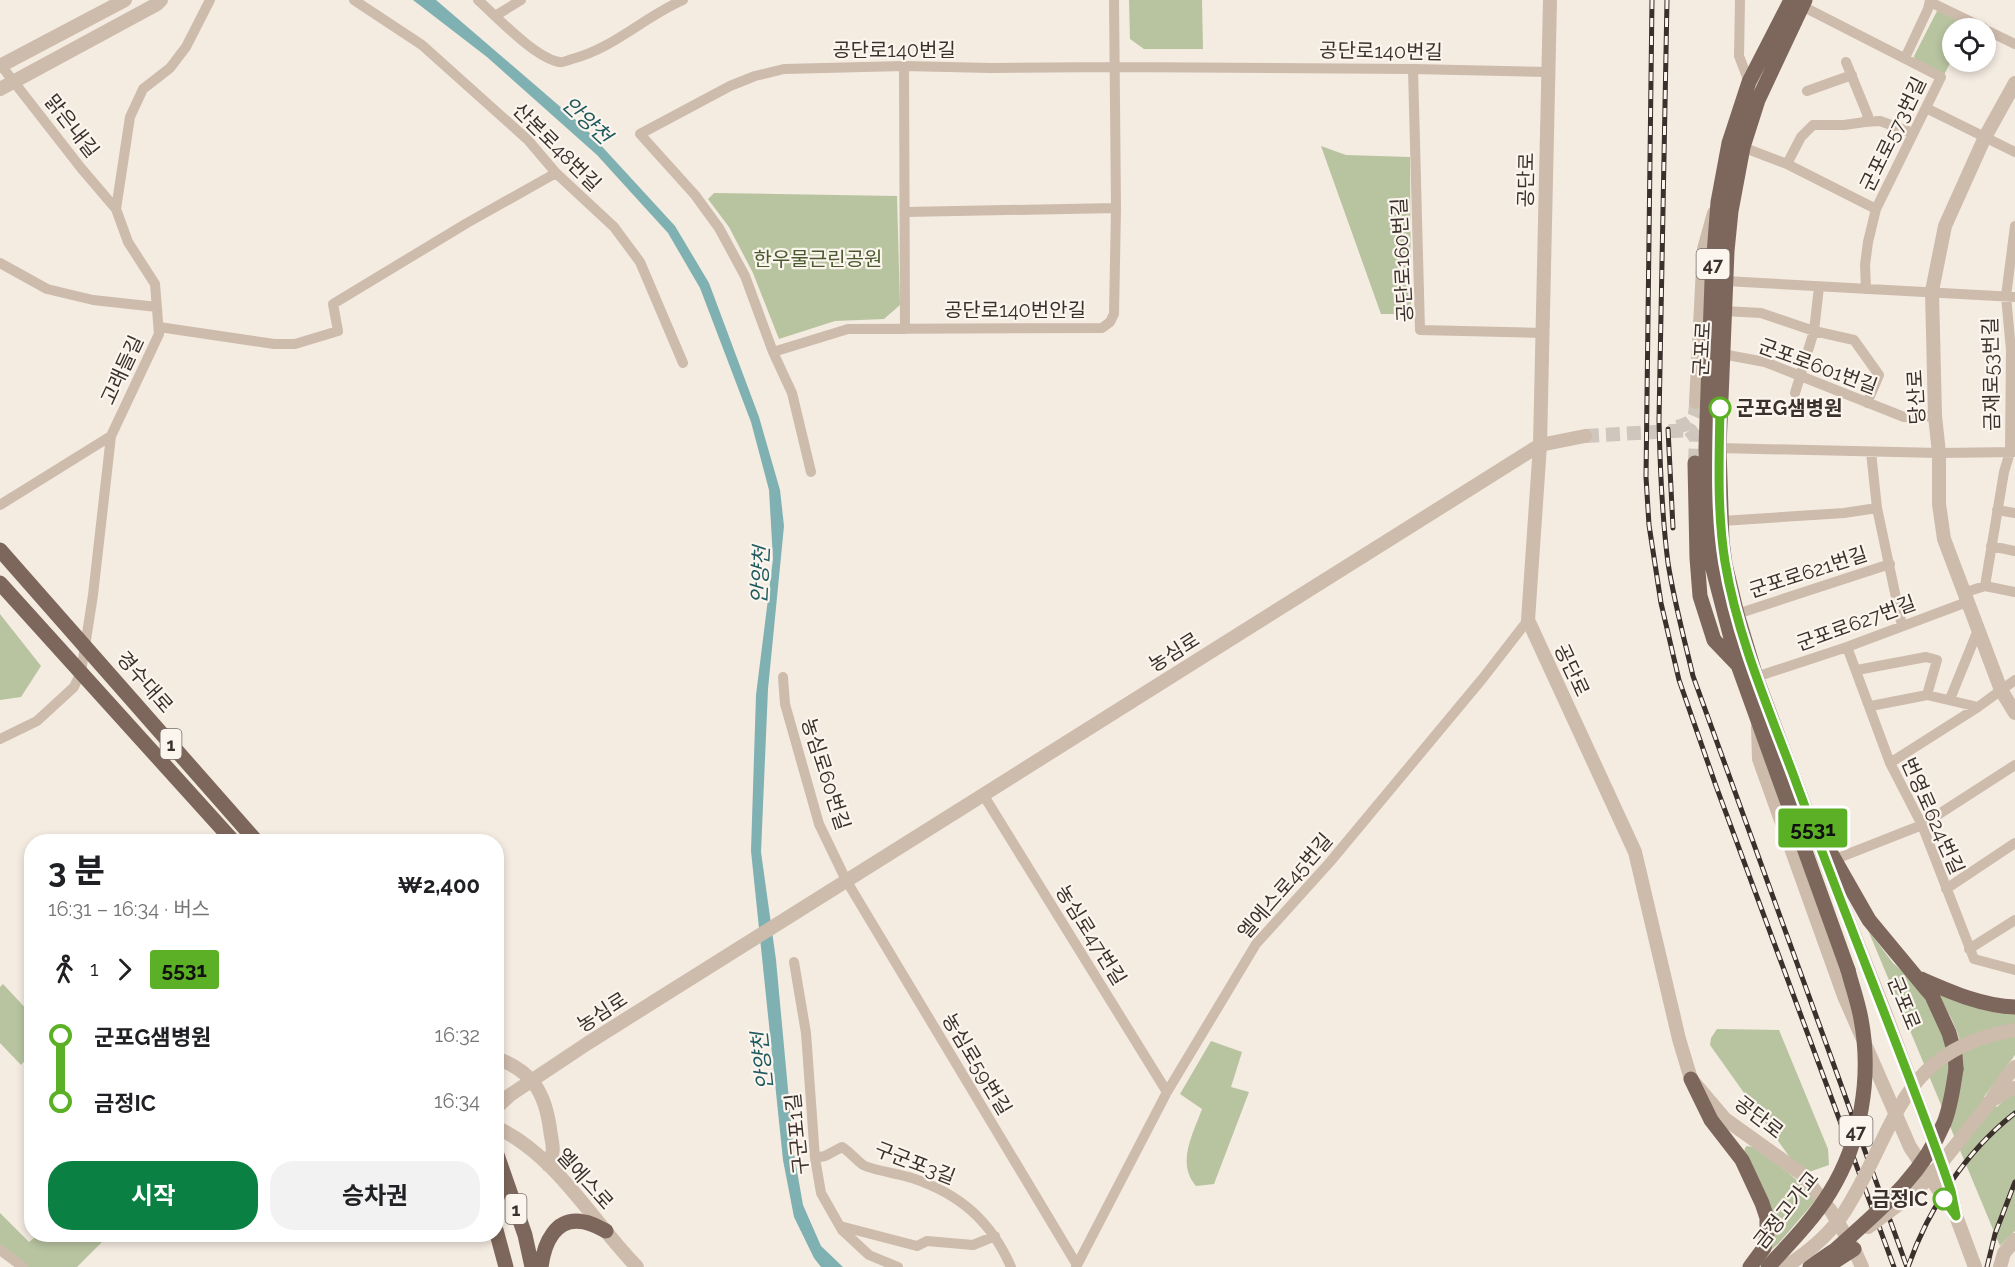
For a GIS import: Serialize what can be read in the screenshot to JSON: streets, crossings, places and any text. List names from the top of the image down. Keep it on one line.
{"streets":{"main road":["47","군포로","경수대로","1","금정고가교"],"street":["공단로140번길","맑은내길","군포로573번길","산본로48번길","공단로","공단로160번길","공단로140번안길","군포로601번길","고래들길","금재로53번길","당산로","군포로621번길","군포로627번길","농심로","농심로60번길","번영로624번길","엘에스로45번길","농심로47번길","농심로59번길","구군포1길","구군포3길","엘에스로"]},"crossings":[["공단로140번길","공단로"],["공단로140번길","공단로160번길"],["공단로140번길","공단로140번안길"],["맑은내길","고래들길"],["군포로573번길","군포로"],["공단로","공단로160번길"],["공단로","농심로"],["공단로","엘에스로45번길"],["47","군포로"],["군포로","군포로601번길"],["군포로","군포로621번길"],["군포로","군포로627번길"],["군포로","금정고가교"],["군포로601번길","당산로"],["고래들길","경수대로"],["금재로53번길","군포로627번길"],["당산로","군포로627번길"],["군포로627번길","번영로624번길"],["농심로","농심로60번길"],["농심로","농심로47번길"],["농심로","농심로59번길"],["농심로60번길","농심로59번길"],["엘에스로45번길","농심로47번길"],["엘에스로45번길","농심로59번길"],["구군포1길","구군포3길"]],"water":["안양천"],"parks":["한우물근린공원"],"places":["군포G샘병원","금정IC"],"lines":["bus line 5531"],"page":{"on_map":"5531","heading":["3 분","16:31 – 16:34 · 버스","₩2,400"],"legs":["1","5531"],"list":[{"name":"군포G샘병원","value":"16:32"},{"name":"금정IC","value":"16:34"}],"buttons":["시작","승차권"]}}
